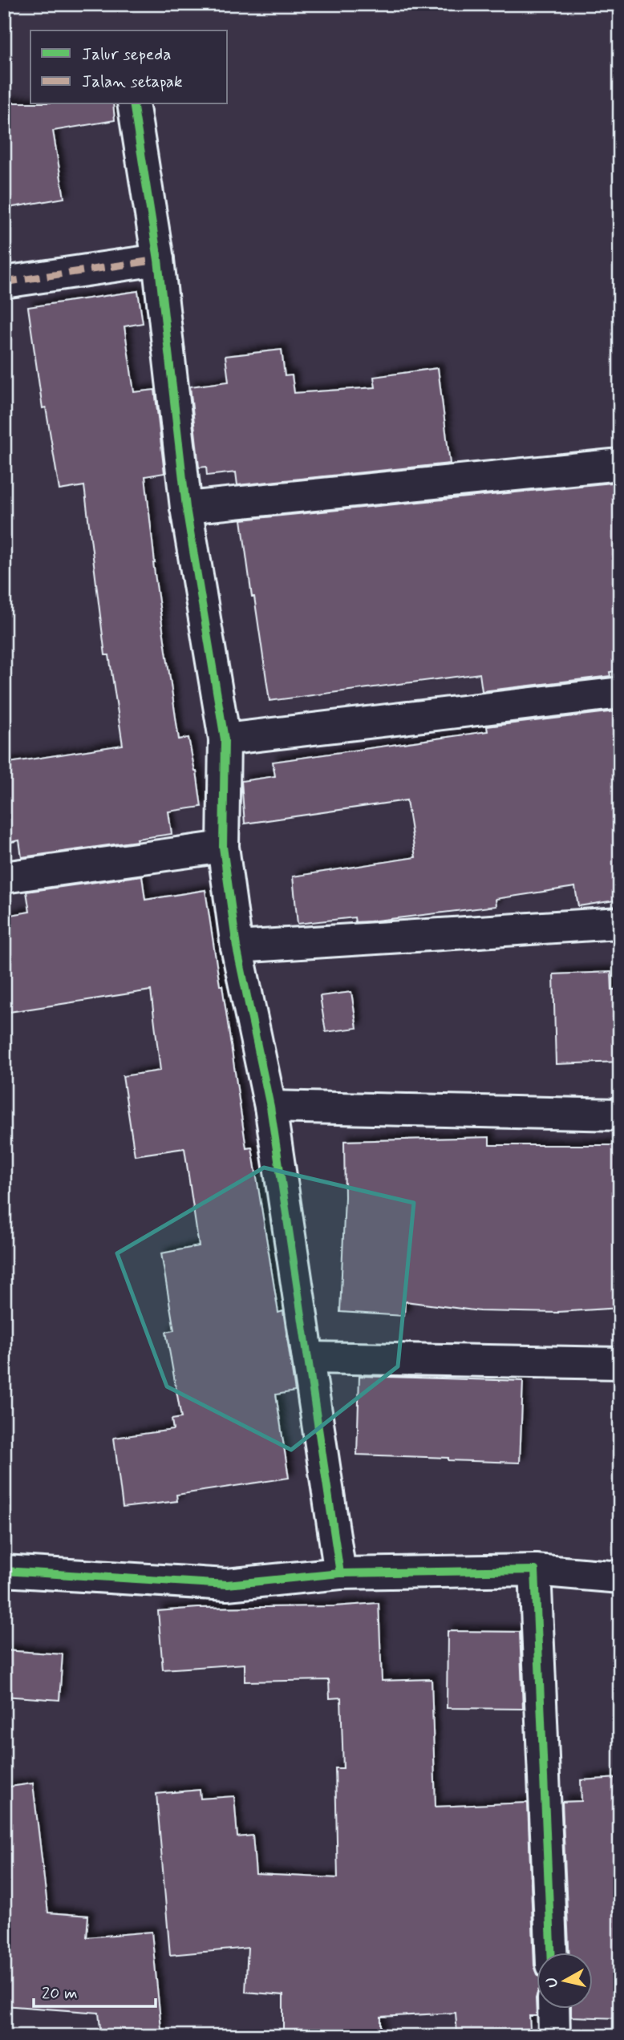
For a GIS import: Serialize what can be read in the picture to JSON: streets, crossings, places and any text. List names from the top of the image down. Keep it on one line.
{"legend":["Jalur sepeda","Jalan setapak"],"scale_bar":"20 m","north":"left"}
